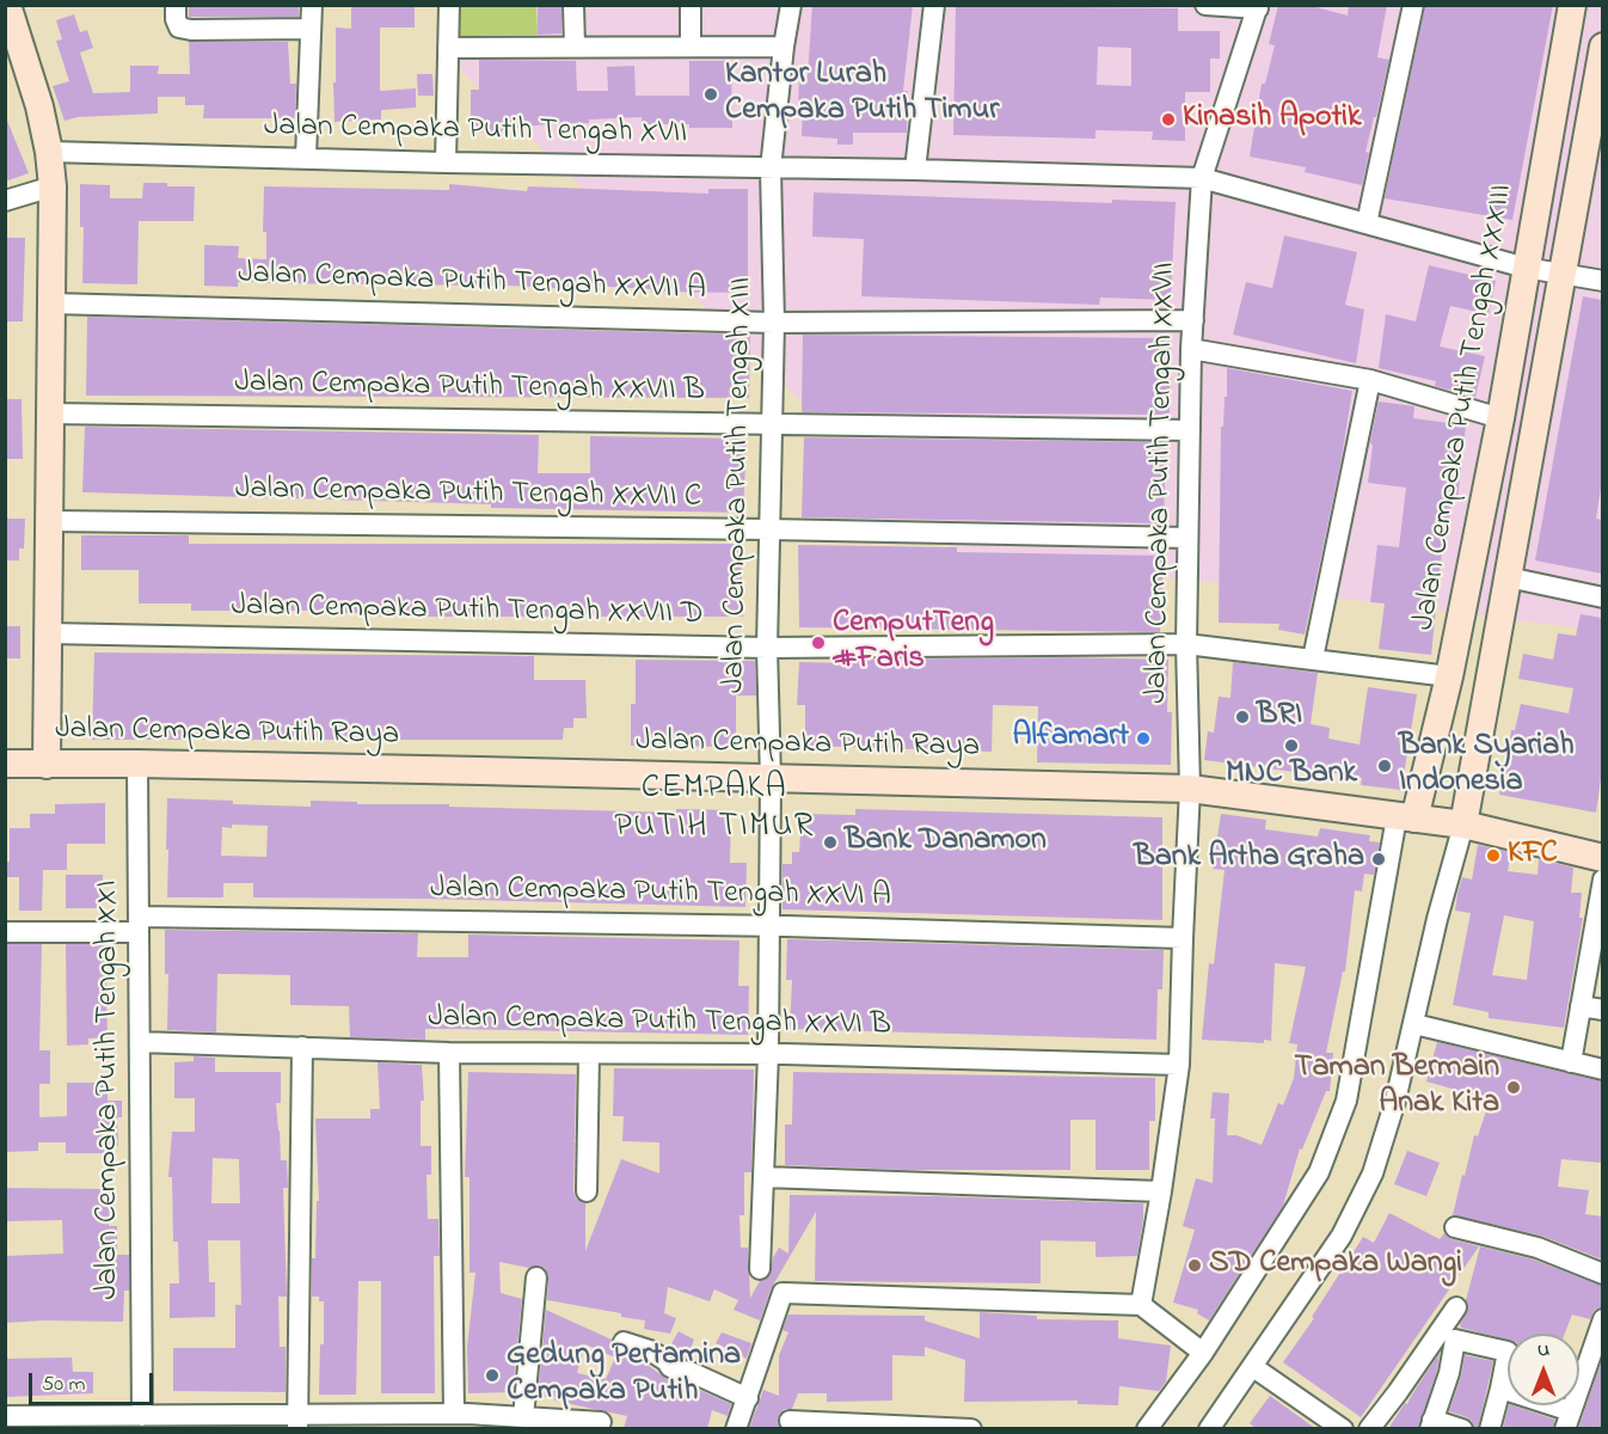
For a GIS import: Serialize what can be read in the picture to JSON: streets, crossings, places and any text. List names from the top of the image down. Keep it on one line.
{"streets":{"street":["Jalan Cempaka Putih Tengah XVII","Jalan Cempaka Putih Tengah XXVII A","Jalan Cempaka Putih Tengah XXVII B","Jalan Cempaka Putih Tengah XXXIII","Jalan Cempaka Putih Tengah XXVII","Jalan Cempaka Putih Tengah XIII","Jalan Cempaka Putih Tengah XXVII C","Jalan Cempaka Putih Tengah XXVII D","Jalan Cempaka Putih Raya","Jalan Cempaka Putih Tengah XXVI A","Jalan Cempaka Putih Tengah XXVI B","Jalan Cempaka Putih Tengah XXI"]},"crossings":[["Jalan Cempaka Putih Tengah XVII","Jalan Cempaka Putih Tengah XXXIII"],["Jalan Cempaka Putih Tengah XVII","Jalan Cempaka Putih Tengah XXVII"],["Jalan Cempaka Putih Tengah XVII","Jalan Cempaka Putih Tengah XIII"],["Jalan Cempaka Putih Tengah XXVII A","Jalan Cempaka Putih Tengah XXVII"],["Jalan Cempaka Putih Tengah XXVII A","Jalan Cempaka Putih Tengah XIII"],["Jalan Cempaka Putih Tengah XXVII B","Jalan Cempaka Putih Tengah XXVII"],["Jalan Cempaka Putih Tengah XXVII B","Jalan Cempaka Putih Tengah XIII"],["Jalan Cempaka Putih Tengah XXXIII","Jalan Cempaka Putih Tengah XXVII D"],["Jalan Cempaka Putih Tengah XXXIII","Jalan Cempaka Putih Raya"],["Jalan Cempaka Putih Tengah XXVII","Jalan Cempaka Putih Tengah XXVII C"],["Jalan Cempaka Putih Tengah XXVII","Jalan Cempaka Putih Tengah XXVII D"],["Jalan Cempaka Putih Tengah XXVII","Jalan Cempaka Putih Raya"],["Jalan Cempaka Putih Tengah XXVII","Jalan Cempaka Putih Tengah XXVI A"],["Jalan Cempaka Putih Tengah XXVII","Jalan Cempaka Putih Tengah XXVI B"],["Jalan Cempaka Putih Tengah XIII","Jalan Cempaka Putih Tengah XXVII C"],["Jalan Cempaka Putih Tengah XIII","Jalan Cempaka Putih Tengah XXVII D"],["Jalan Cempaka Putih Tengah XIII","Jalan Cempaka Putih Raya"],["Jalan Cempaka Putih Tengah XIII","Jalan Cempaka Putih Tengah XXVI A"],["Jalan Cempaka Putih Tengah XIII","Jalan Cempaka Putih Tengah XXVI B"],["Jalan Cempaka Putih Raya","Jalan Cempaka Putih Tengah XXI"],["Jalan Cempaka Putih Tengah XXVI A","Jalan Cempaka Putih Tengah XXI"],["Jalan Cempaka Putih Tengah XXVI B","Jalan Cempaka Putih Tengah XXI"]],"districts":["CEMPAKA PUTIH TIMUR"],"places":["Kantor Lurah Cempaka Putih Timur","Kinasih Apotik","CemputTeng #Faris","BRI","Alfamart","MNC Bank","Bank Syariah Indonesia","Bank Danamon","KFC","Bank Artha Graha","Taman Bermain Anak Kita","SD Cempaka Wangi","Gedung Pertamina Cempaka Putih"],"scale_bar":"50 m","north":"top"}
